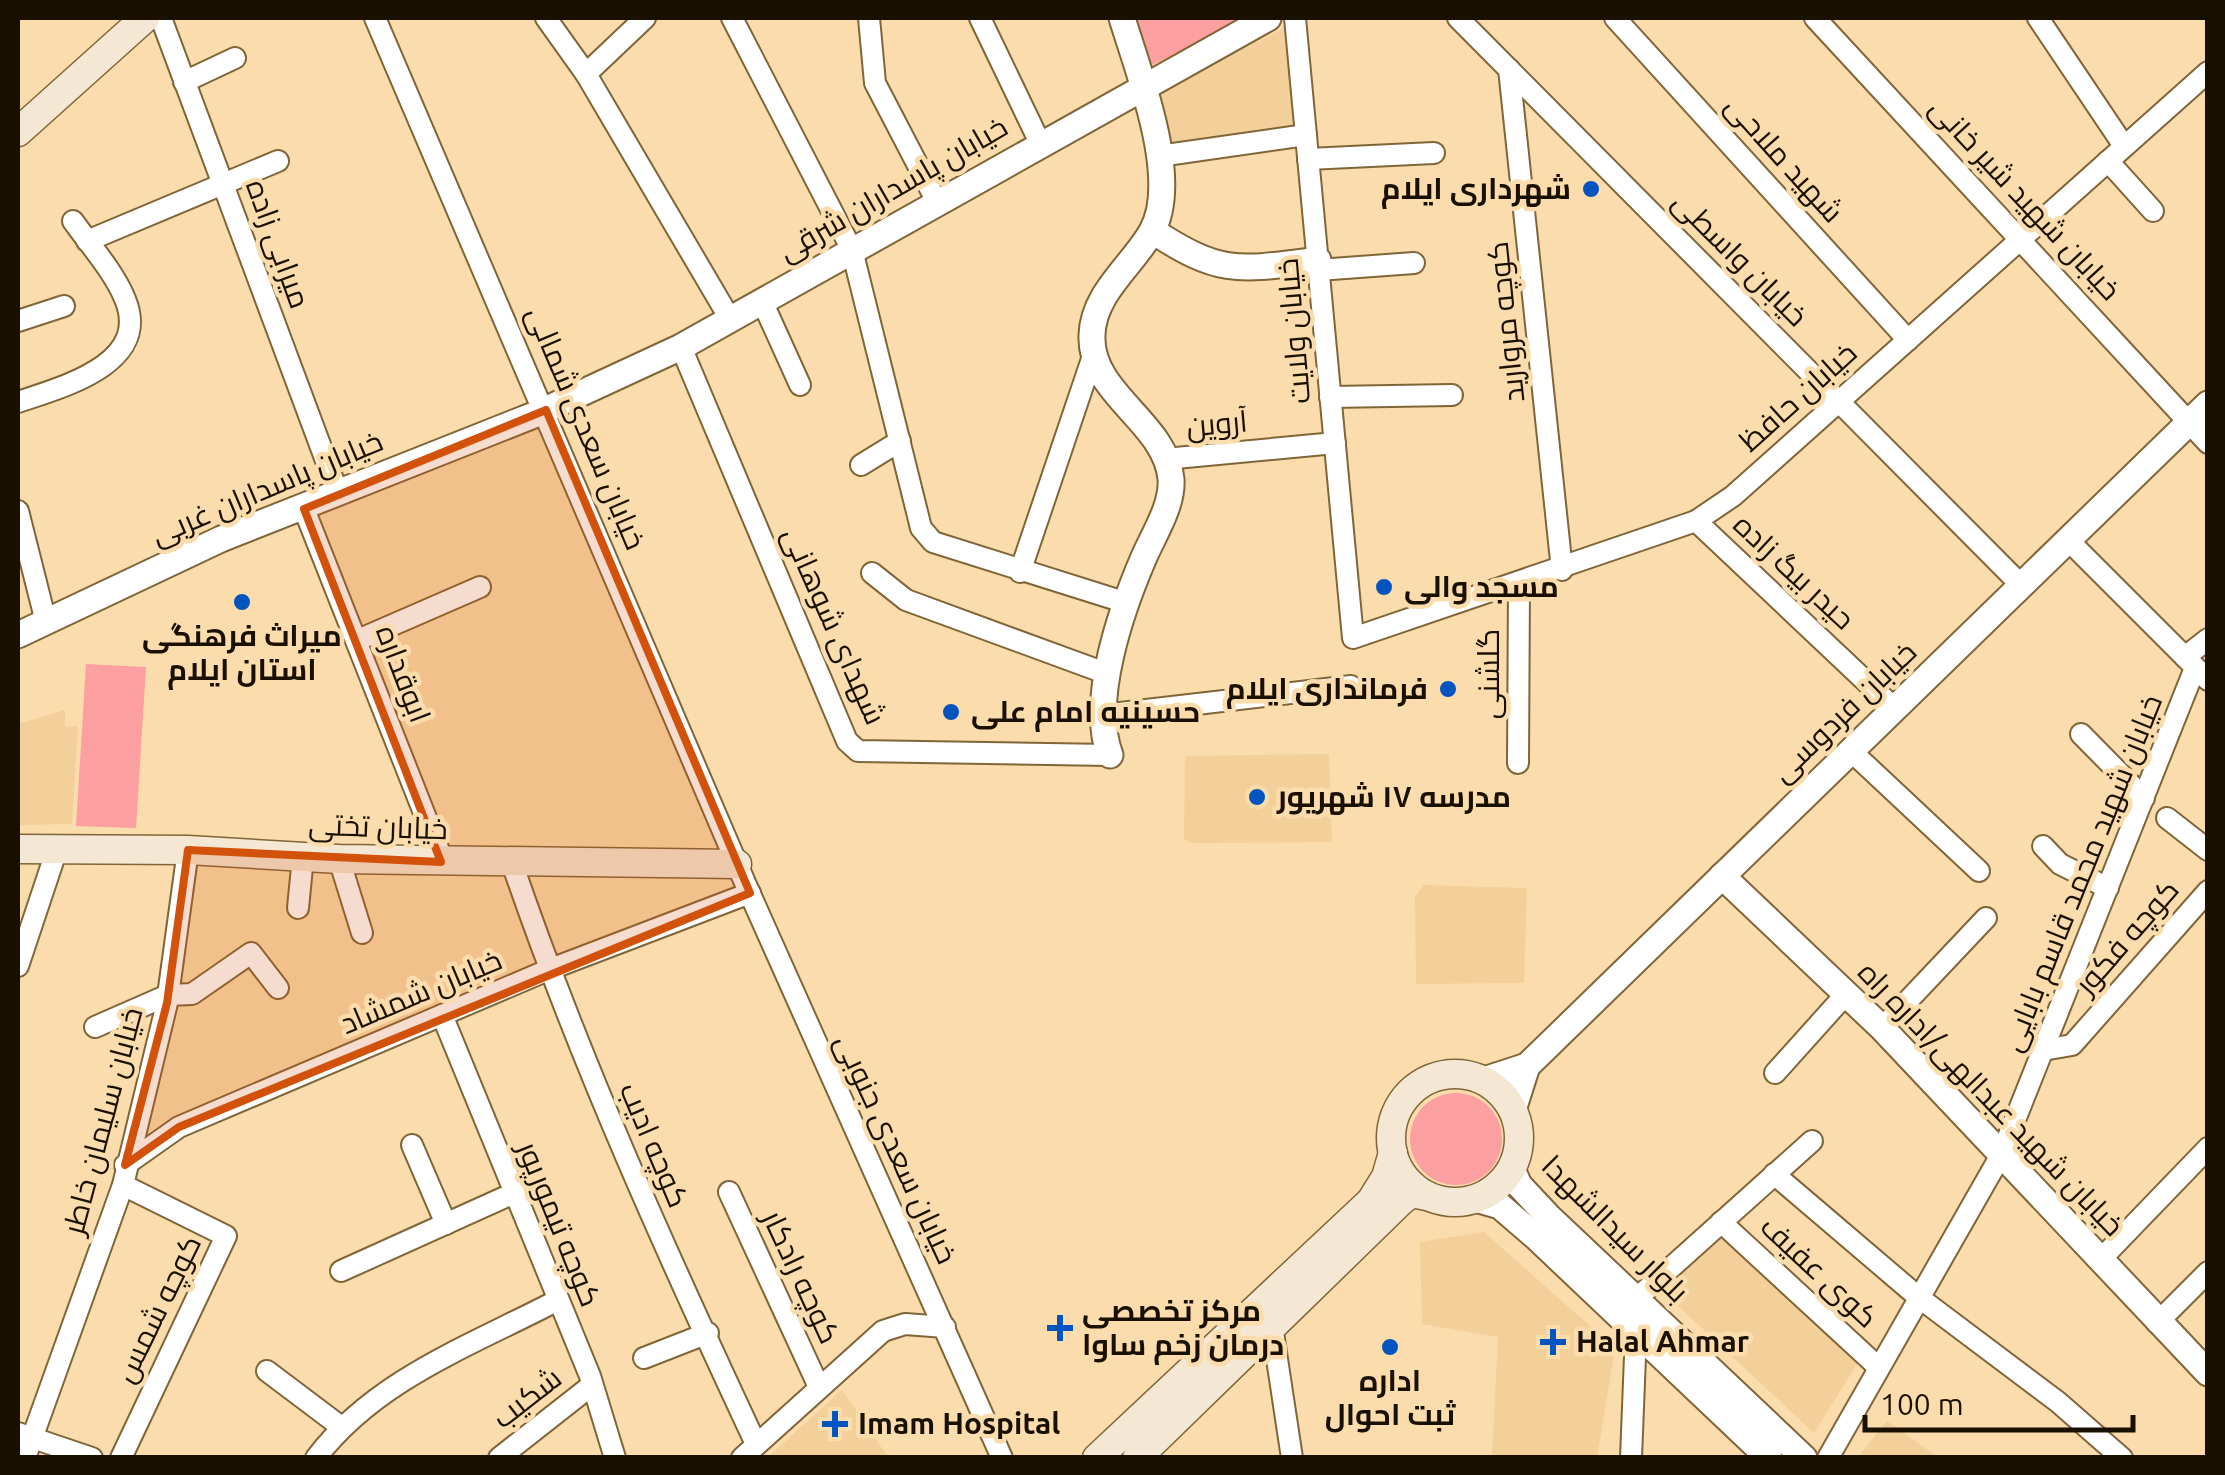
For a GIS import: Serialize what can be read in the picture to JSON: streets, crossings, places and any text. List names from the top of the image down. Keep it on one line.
{"streets":{"main road":["خیابان تختی"],"street":["شهید ملاحی","خیابان پاسداران شرقی","خیابان شهید شیر خانی","میرابی زاده","خیابان واسطی","کوچه مروارید","خیابان ولایت","خیابان حافظ","آروین","خیابان سعدی شمالی","خیابان پاسداران غربی","حیدر بیگ زاده","شهدای شوهانی","ابوقداره","گلشنی","خیابان فردوسی","خیابان شهید محمد قاسم بابایی","کوچه فکور","خیابان شمشاد","خیابان شهید عبدالهی/اداره راه","خیابان سلیمان خاطر","کوچه ادیب","خیابان سعدی جنوبی","کوچه تیمورپور","بلوار سیدالشهدا","کوی عفیف","کوچه رادکار","کوچه شمس","شکیب"]},"crossings":[["شهید ملاحی","خیابان حافظ"],["خیابان پاسداران شرقی","خیابان سعدی شمالی"],["خیابان پاسداران شرقی","خیابان پاسداران غربی"],["خیابان پاسداران شرقی","شهدای شوهانی"],["خیابان شهید شیر خانی","خیابان حافظ"],["خیابان شهید شیر خانی","خیابان فردوسی"],["میرابی زاده","خیابان پاسداران غربی"],["خیابان واسطی","کوچه مروارید"],["خیابان واسطی","خیابان حافظ"],["خیابان واسطی","خیابان فردوسی"],["کوچه مروارید","خیابان حافظ"],["خیابان ولایت","خیابان حافظ"],["خیابان ولایت","آروین"],["خیابان حافظ","حیدر بیگ زاده"],["خیابان حافظ","گلشنی"],["خیابان سعدی شمالی","خیابان پاسداران غربی"],["خیابان سعدی شمالی","خیابان تختی"],["خیابان سعدی شمالی","خیابان سعدی جنوبی"],["خیابان پاسداران غربی","ابوقداره"],["حیدر بیگ زاده","خیابان فردوسی"],["ابوقداره","خیابان تختی"],["خیابان فردوسی","خیابان شهید عبدالهی/اداره راه"],["خیابان فردوسی","بلوار سیدالشهدا"],["خیابان تختی","خیابان سلیمان خاطر"],["خیابان تختی","کوچه ادیب"],["خیابان تختی","خیابان سعدی جنوبی"],["خیابان شهید محمد قاسم بابایی","کوچه فکور"],["خیابان شهید محمد قاسم بابایی","خیابان شهید عبدالهی/اداره راه"],["خیابان شهید محمد قاسم بابایی","کوی عفیف"],["خیابان شمشاد","خیابان سلیمان خاطر"],["خیابان شمشاد","کوچه ادیب"],["خیابان شمشاد","خیابان سعدی جنوبی"],["خیابان شمشاد","کوچه تیمورپور"],["خیابان شمشاد","کوچه شمس"],["خیابان سلیمان خاطر","کوچه شمس"],["کوچه تیمورپور","شکیب"]],"places":{"other":["شهرداری ایلام","مسجد والی","میراث فرهنگی استان ایلام","فرمانداری ایلام","حسینیه امام علی","مدرسه ۱۷ شهریور","اداره ثبت احوال"],"health":["مرکز تخصصی درمان زخم ساوا","Halal Ahmar","Imam Hospital"]},"scale_bar":"100 m"}
